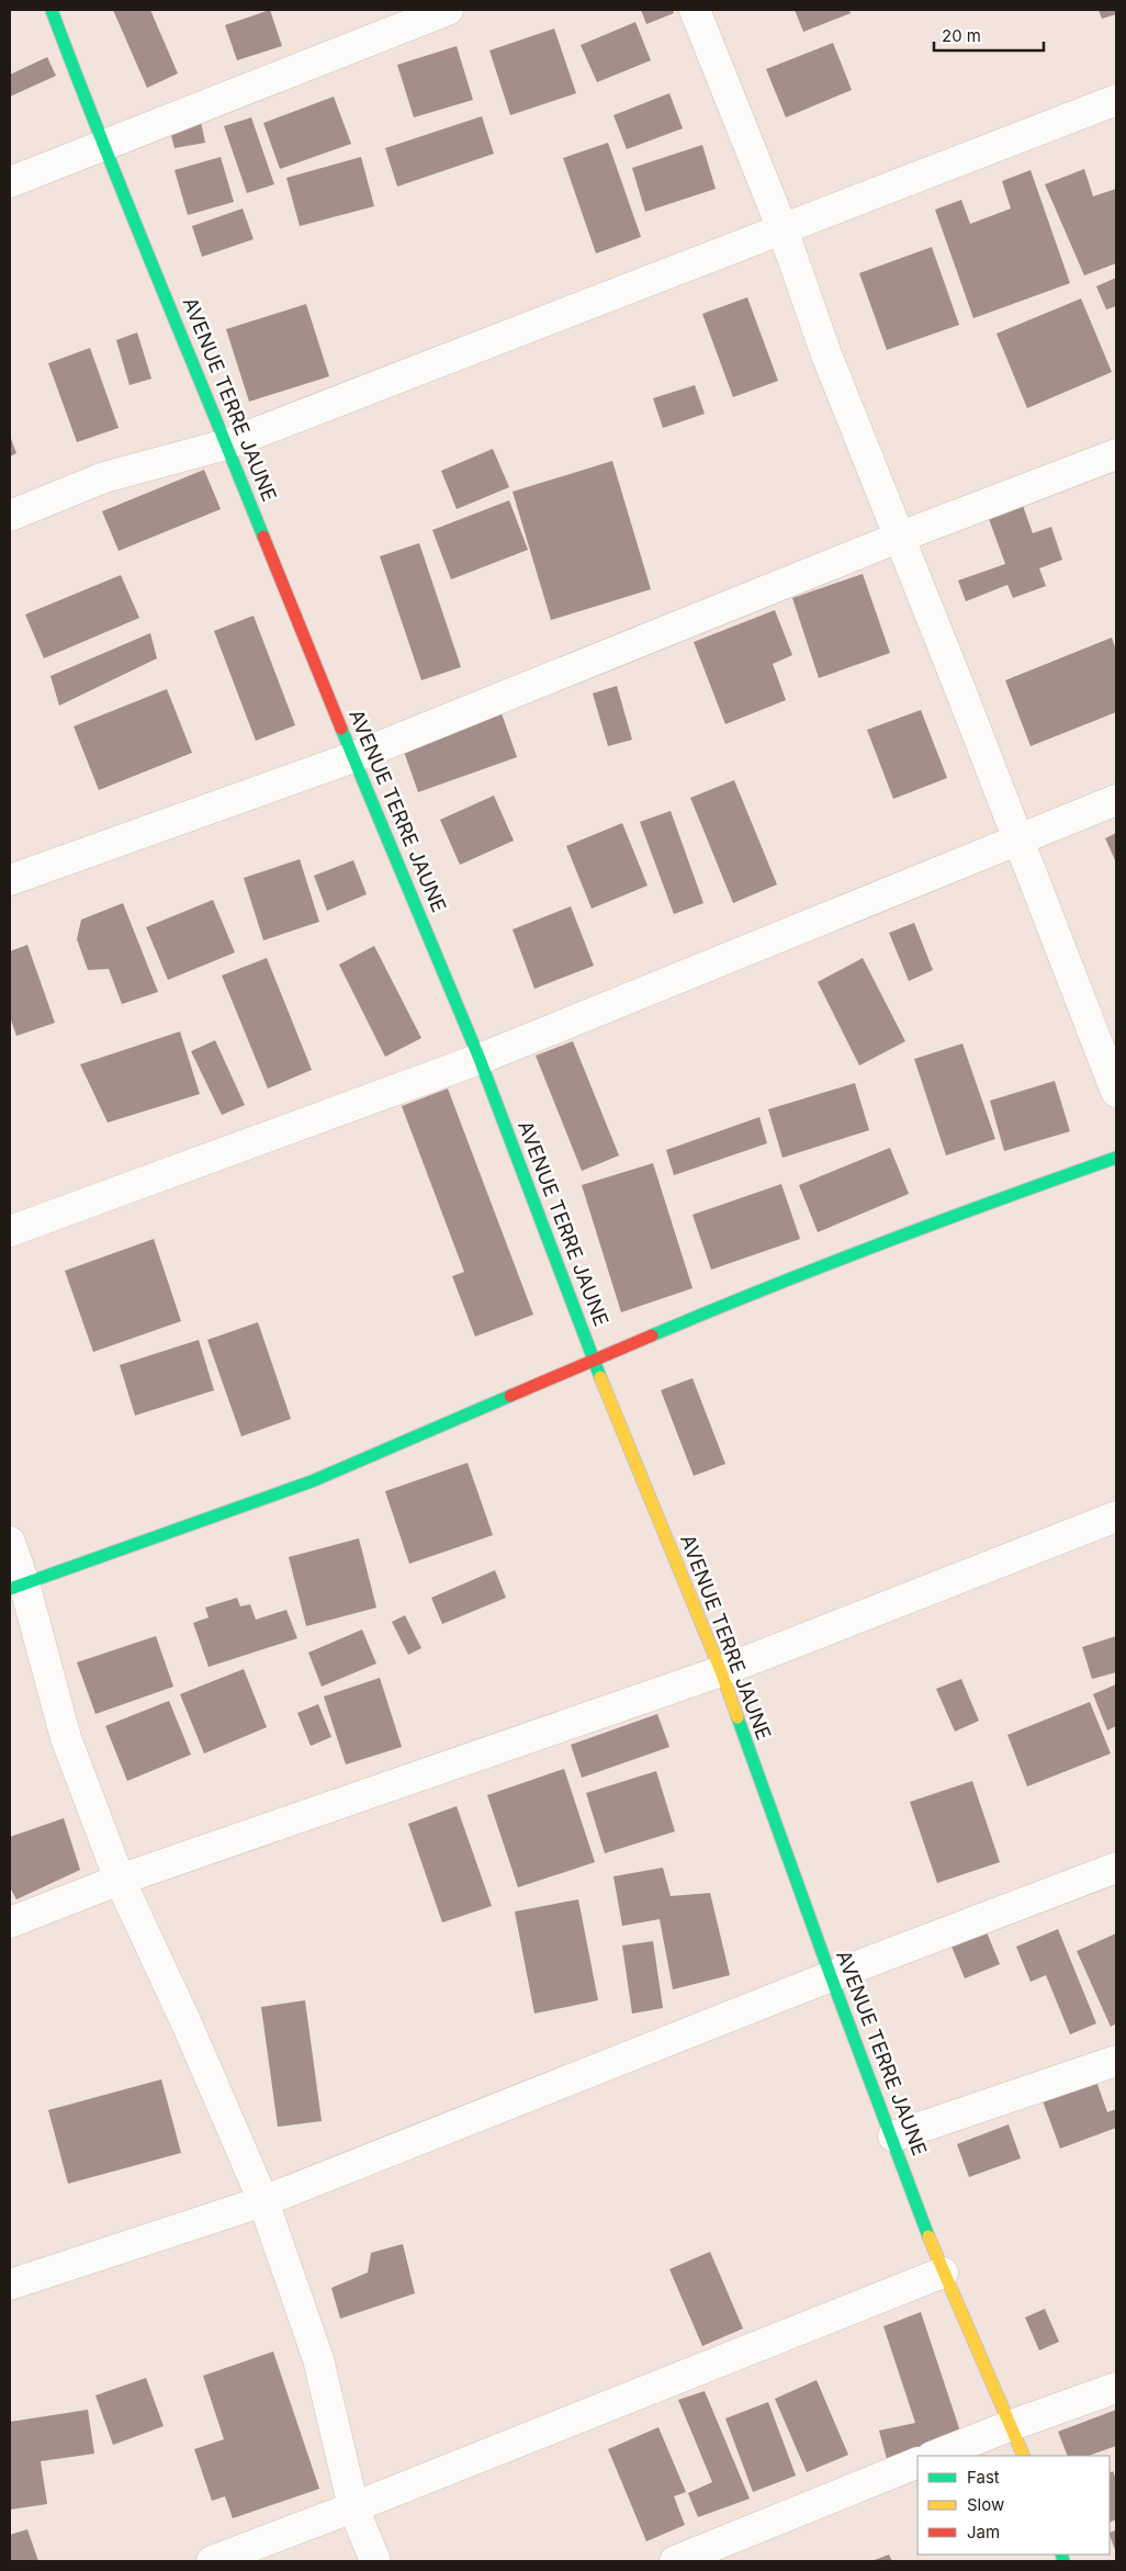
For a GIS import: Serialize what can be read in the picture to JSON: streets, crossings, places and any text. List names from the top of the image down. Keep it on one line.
{"streets":{"street":["AVENUE TERRE JAUNE"]},"legend":["Fast","Slow","Jam"],"scale_bar":"20 m"}
